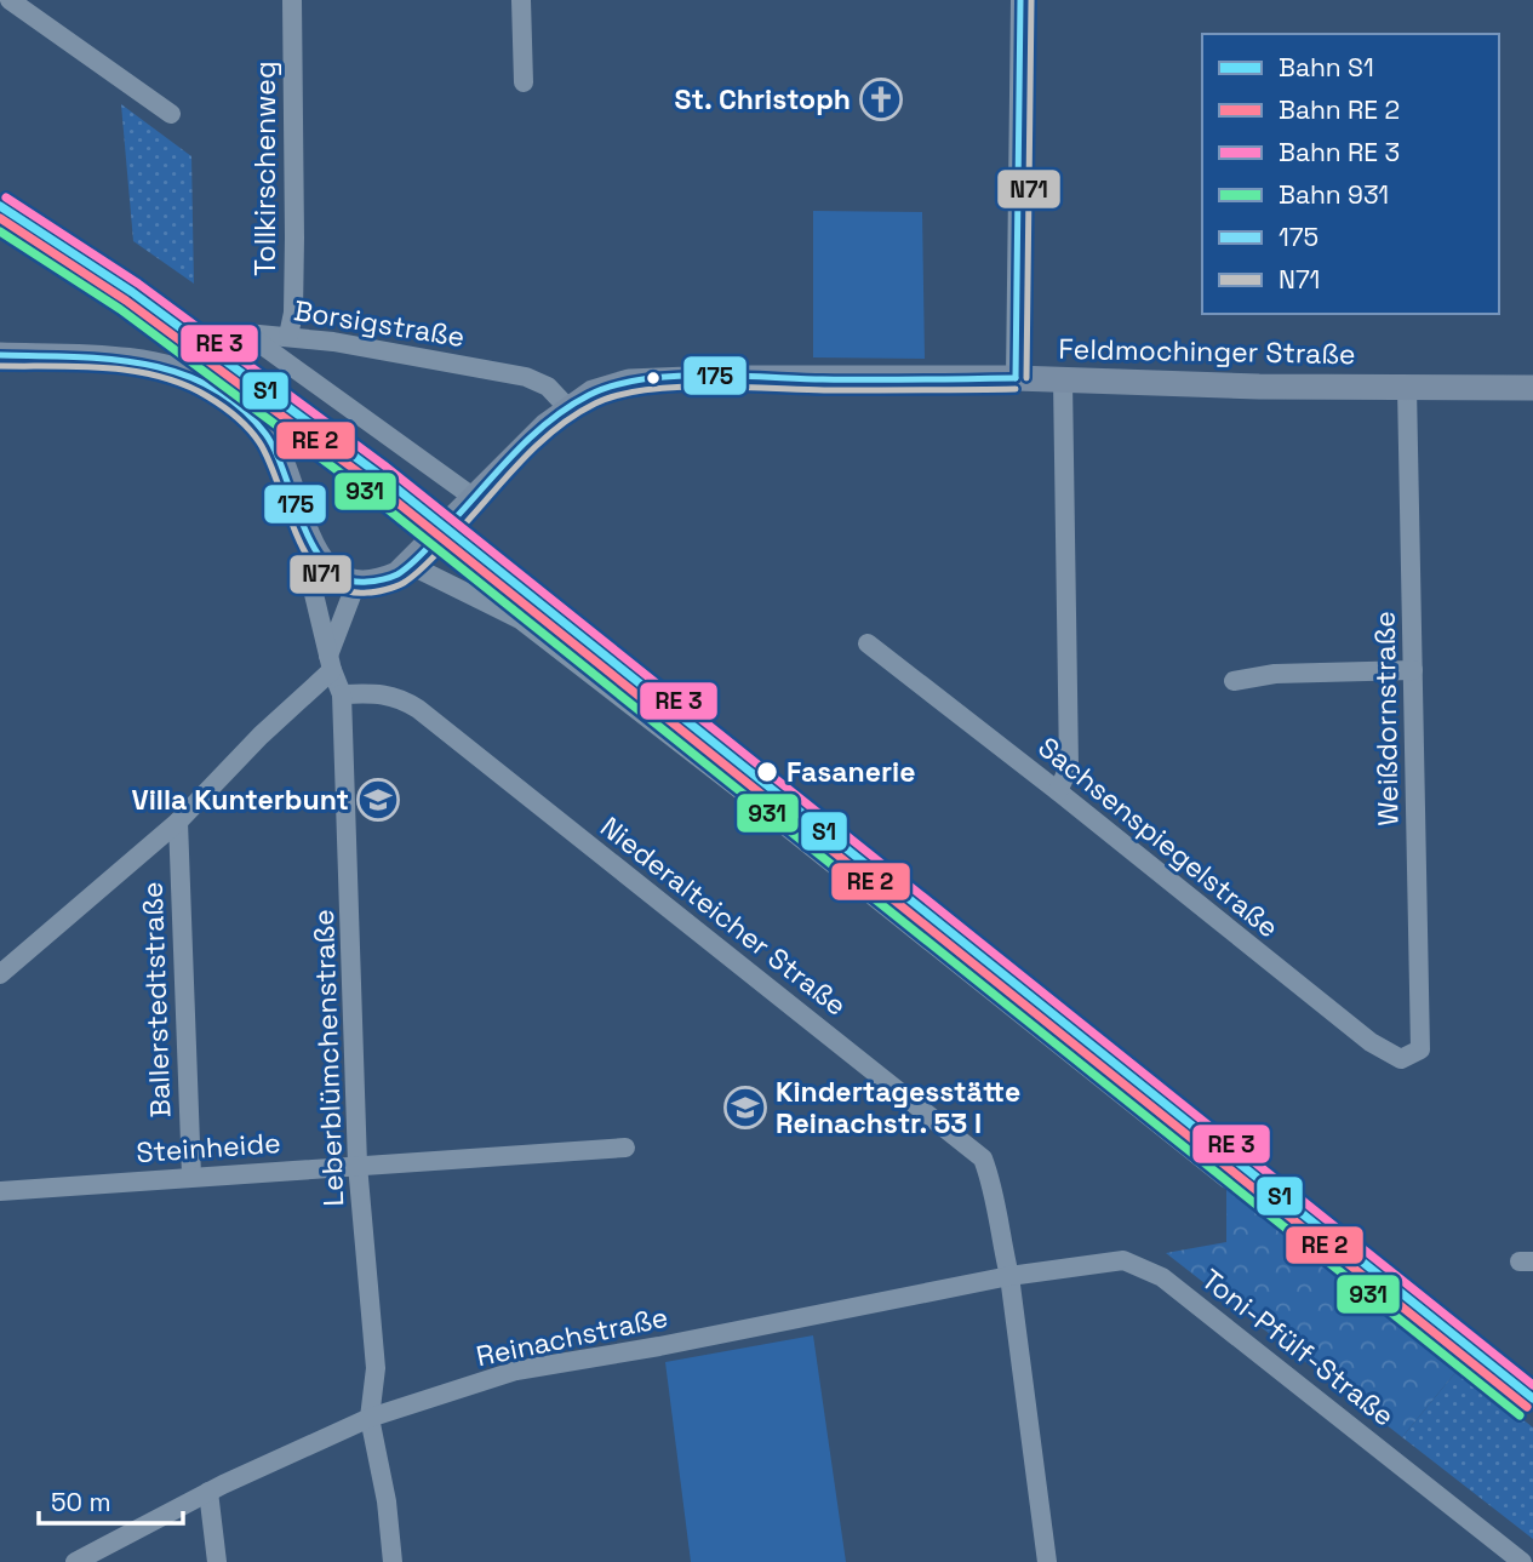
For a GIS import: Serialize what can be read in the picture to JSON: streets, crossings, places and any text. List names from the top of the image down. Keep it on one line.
{"streets":{"main road":["Feldmochinger Straße"],"street":["Tollkirschenweg","Borsigstraße","Weißdornstraße","Sachsenspiegelstraße","Niederalteicher Straße","Ballerstedtstraße","Leberblümchenstraße","Steinheide","Reinachstraße","Toni-Pfülf-Straße"]},"crossings":[["Tollkirschenweg","Borsigstraße"],["Borsigstraße","Feldmochinger Straße"],["Feldmochinger Straße","Weißdornstraße"],["Weißdornstraße","Sachsenspiegelstraße"],["Niederalteicher Straße","Leberblümchenstraße"],["Niederalteicher Straße","Reinachstraße"],["Niederalteicher Straße","Toni-Pfülf-Straße"],["Ballerstedtstraße","Steinheide"],["Leberblümchenstraße","Steinheide"],["Leberblümchenstraße","Reinachstraße"],["Reinachstraße","Toni-Pfülf-Straße"]],"places":{"church":["St. Christoph"],"other":["Fasanerie"],"school or university":["Villa Kunterbunt","Kindertagesstätte Reinachstr. 53 I"]},"lines":["transit line 175","transit line N71","rail line S1","rail line 931"],"legend":["Bahn S1","Bahn RE 2","Bahn RE 3","Bahn 931","175","N71"],"scale_bar":"50 m"}
